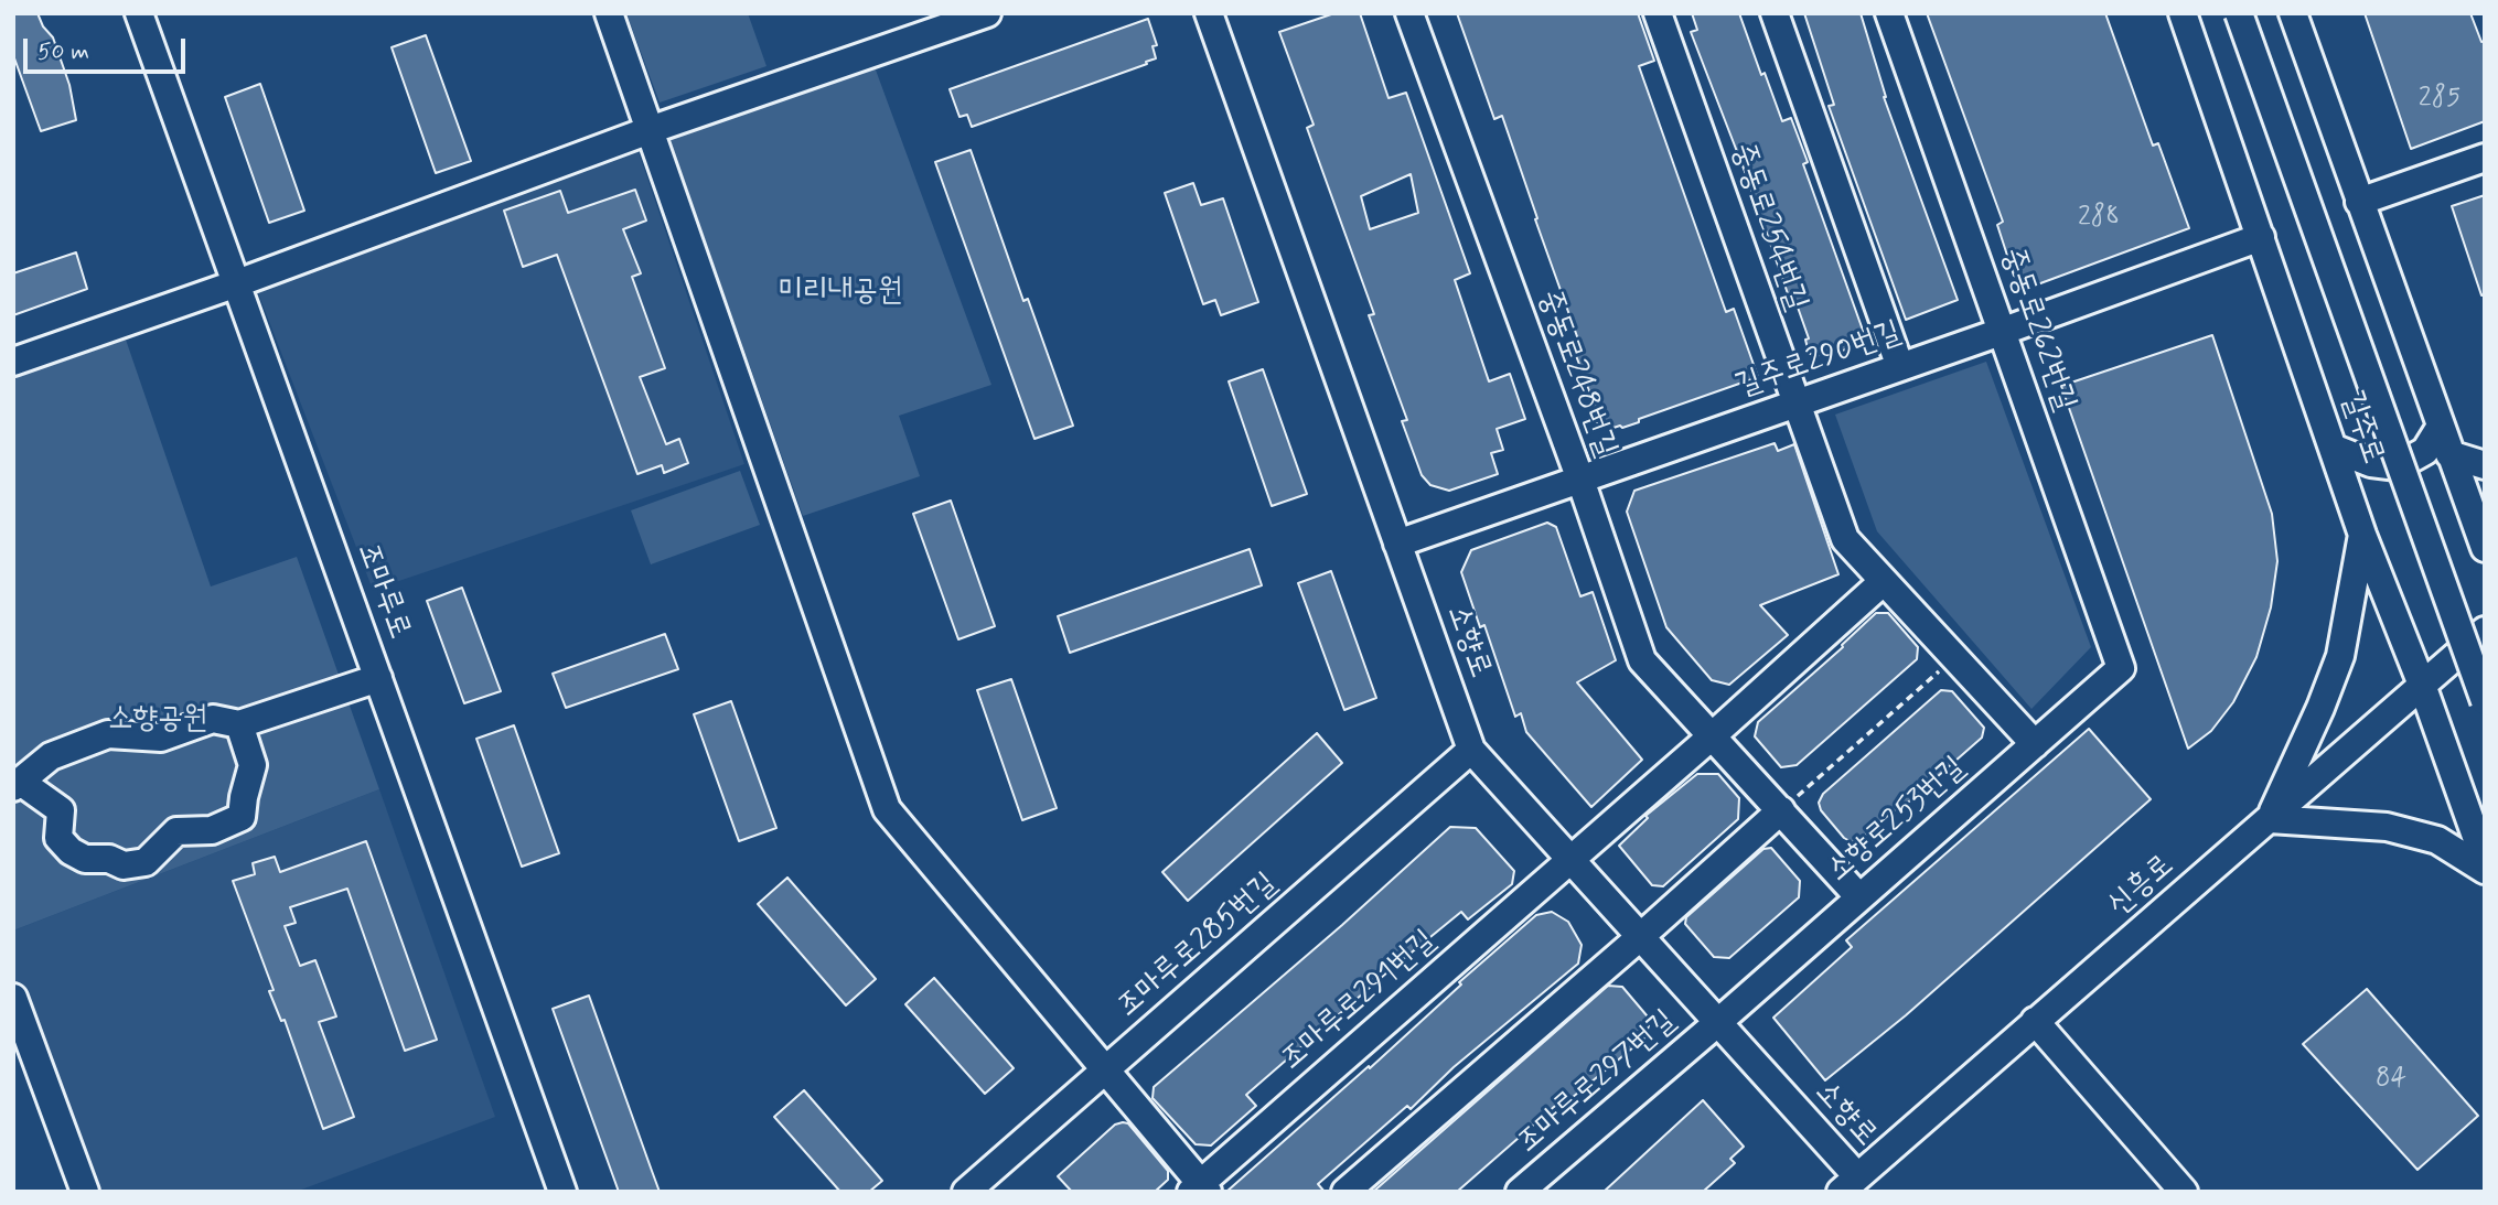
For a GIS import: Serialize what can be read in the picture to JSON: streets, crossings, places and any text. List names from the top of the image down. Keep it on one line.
{"streets":{"street":["중동로254번길","중동로262번길","길주로290번길","중동로248번길","길주로","조마루로","소향로","소향로253번길","신흥로","조마루로285번길","조마루로291번길","조마루로297번길"]},"crossings":[["중동로254번길","길주로290번길"],["중동로254번길","소향로253번길"],["중동로262번길","길주로290번길"],["중동로262번길","소향로253번길"],["길주로290번길","중동로248번길"],["길주로290번길","길주로"],["길주로290번길","소향로"],["중동로248번길","소향로253번길"],["길주로","신흥로"],["소향로","소향로253번길"],["소향로","신흥로"],["소향로","조마루로285번길"],["소향로","조마루로291번길"],["소향로","조마루로297번길"],["소향로253번길","조마루로297번길"]],"parks":["미리내공원","소향공원"],"house_numbers":["285","288","84"],"scale_bar":"50 m"}
